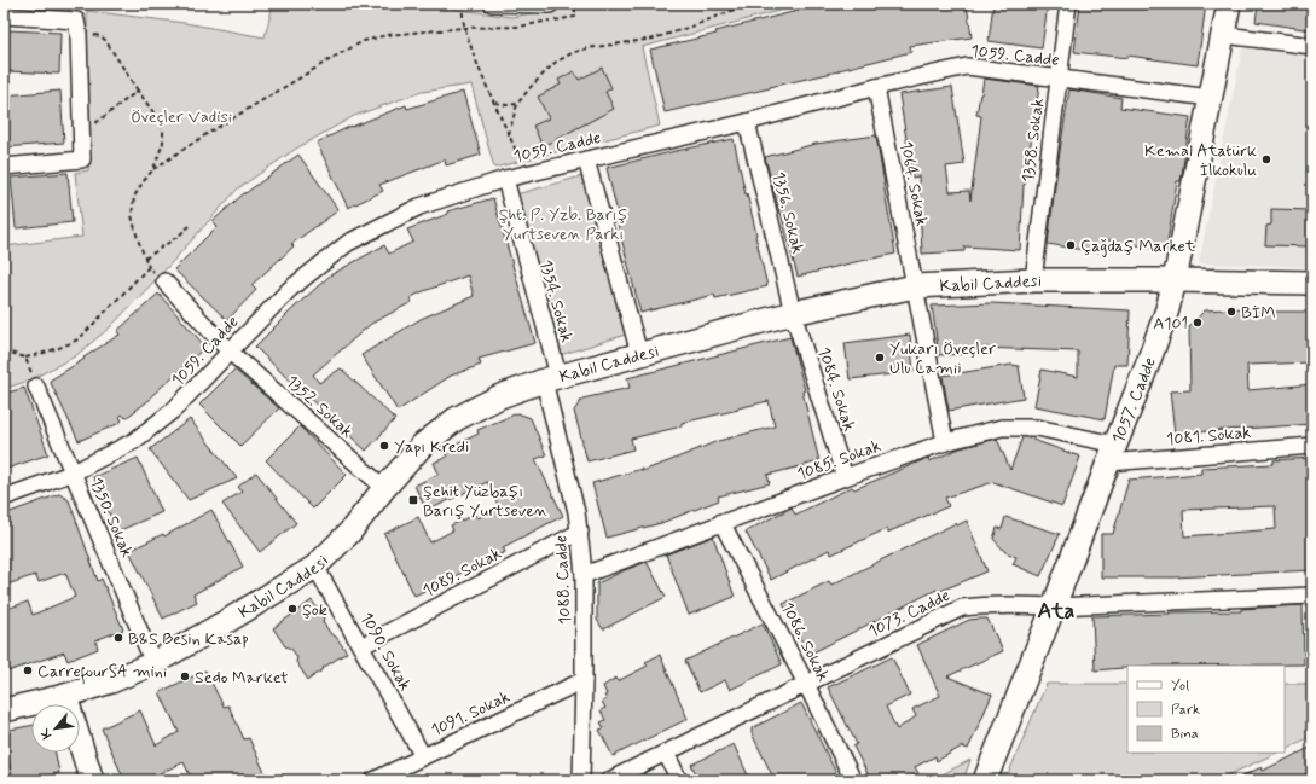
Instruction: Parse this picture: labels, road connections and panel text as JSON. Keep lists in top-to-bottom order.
{
  "streets": {
    "main road": ["Kabil Caddesi", "1057. Cadde"],
    "street": [
      "1059. Cadde",
      "1358. Sokak",
      "1064. Sokak",
      "1356. Sokak",
      "1354. Sokak",
      "1084. Sokak",
      "1352. Sokak",
      "1081. Sokak",
      "1085. Sokak",
      "1350. Sokak",
      "1089. Sokak",
      "1088. Cadde",
      "1073. Cadde",
      "1086. Sokak",
      "1090. Sokak",
      "1091. Sokak"
    ]
  },
  "crossings": [
    ["1059. Cadde", "1358. Sokak"],
    ["1059. Cadde", "1064. Sokak"],
    ["1059. Cadde", "1356. Sokak"],
    ["1059. Cadde", "1354. Sokak"],
    ["1059. Cadde", "1057. Cadde"],
    ["1059. Cadde", "1352. Sokak"],
    ["1059. Cadde", "1350. Sokak"],
    ["1358. Sokak", "Kabil Caddesi"],
    ["1064. Sokak", "Kabil Caddesi"],
    ["1064. Sokak", "1085. Sokak"],
    ["1356. Sokak", "Kabil Caddesi"],
    ["1356. Sokak", "1084. Sokak"],
    ["Kabil Caddesi", "1354. Sokak"],
    ["Kabil Caddesi", "1084. Sokak"],
    ["Kabil Caddesi", "1057. Cadde"],
    ["Kabil Caddesi", "1352. Sokak"],
    ["Kabil Caddesi", "1350. Sokak"],
    ["Kabil Caddesi", "1088. Cadde"],
    ["Kabil Caddesi", "1090. Sokak"],
    ["1354. Sokak", "1088. Cadde"],
    ["1084. Sokak", "1085. Sokak"],
    ["1057. Cadde", "1081. Sokak"],
    ["1057. Cadde", "1085. Sokak"],
    ["1057. Cadde", "1073. Cadde"],
    ["1081. Sokak", "1085. Sokak"],
    ["1085. Sokak", "1088. Cadde"],
    ["1085. Sokak", "1086. Sokak"],
    ["1089. Sokak", "1088. Cadde"],
    ["1089. Sokak", "1090. Sokak"],
    ["1088. Cadde", "1091. Sokak"],
    ["1073. Cadde", "1086. Sokak"],
    ["1090. Sokak", "1091. Sokak"]
  ],
  "districts": ["Ata"],
  "parks": ["Öveçler Vadisi", "Şht. P. Yzb. Barış Yurtseven Parkı"],
  "places": {
    "other": [
      "Kemal Atatürk İlkokulu",
      "Çağdaş Market",
      "BİM",
      "A101",
      "Yukarı Öveçler Ulu Camii",
      "Yapı Kredi",
      "Şok",
      "B&S Besin Kasap",
      "CarrefourSA mini",
      "Sedo Market"
    ],
    "transit": ["Şehit Yüzbaşı Barış Yurtseven"]
  },
  "legend": ["Yol", "Park", "Bina"],
  "north": "bottom left"
}
